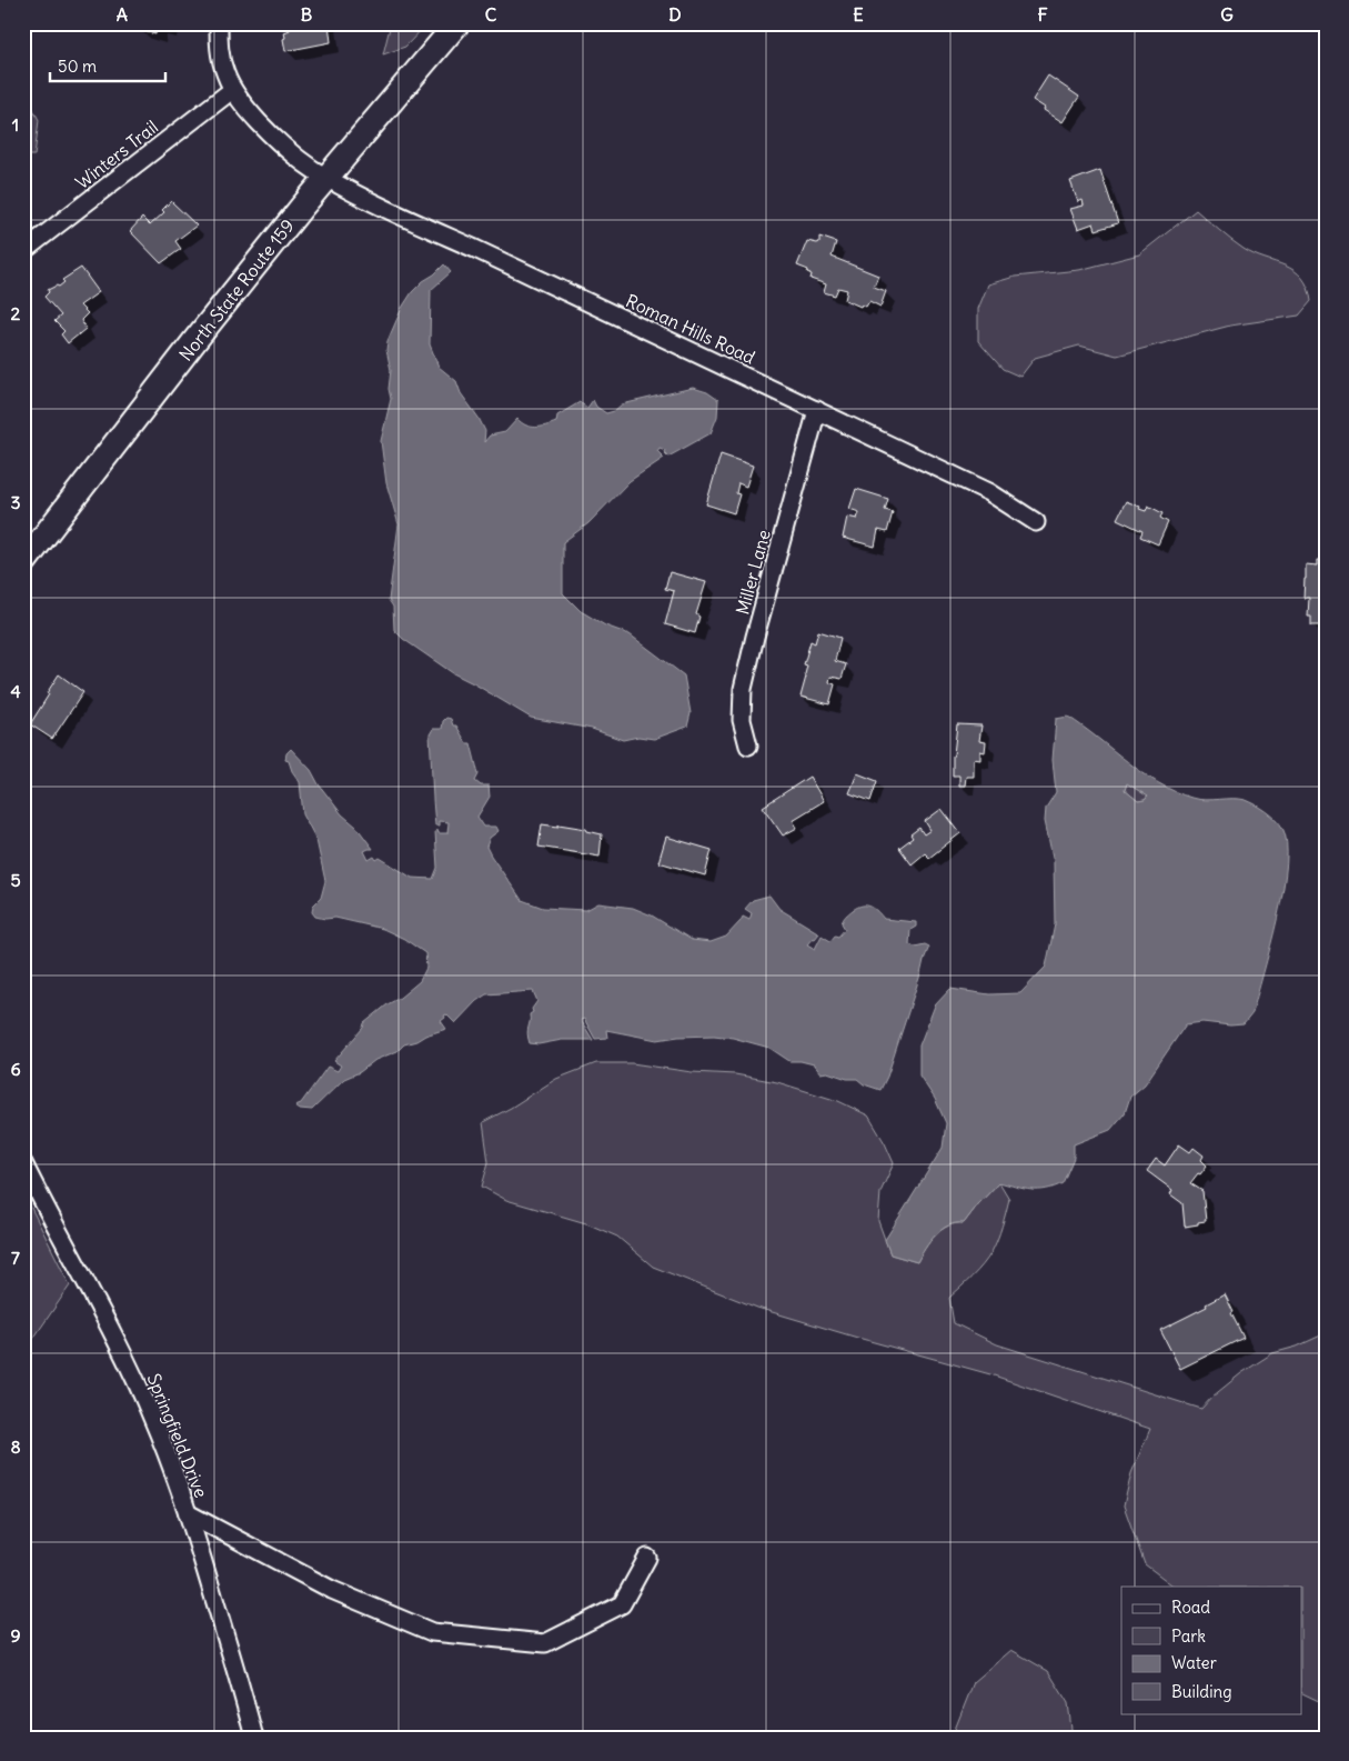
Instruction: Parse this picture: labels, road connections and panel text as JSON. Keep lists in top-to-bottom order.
{
  "streets": {
    "main road": ["North State Route 159"],
    "street": [
      "Winters Trail",
      "Roman Hills Road",
      "Miller Lane",
      "Springfield Drive"
    ]
  },
  "crossings": [
    ["Winters Trail", "Roman Hills Road"],
    ["North State Route 159", "Roman Hills Road"],
    ["Roman Hills Road", "Miller Lane"]
  ],
  "legend": [
    "Road",
    "Park",
    "Water",
    "Building"
  ],
  "scale_bar": "50 m",
  "grid": {
    "columns": [
      "A",
      "B",
      "C",
      "D",
      "E",
      "F",
      "G"
    ],
    "rows": [
      "1",
      "2",
      "3",
      "4",
      "5",
      "6",
      "7",
      "8",
      "9"
    ]
  }
}
